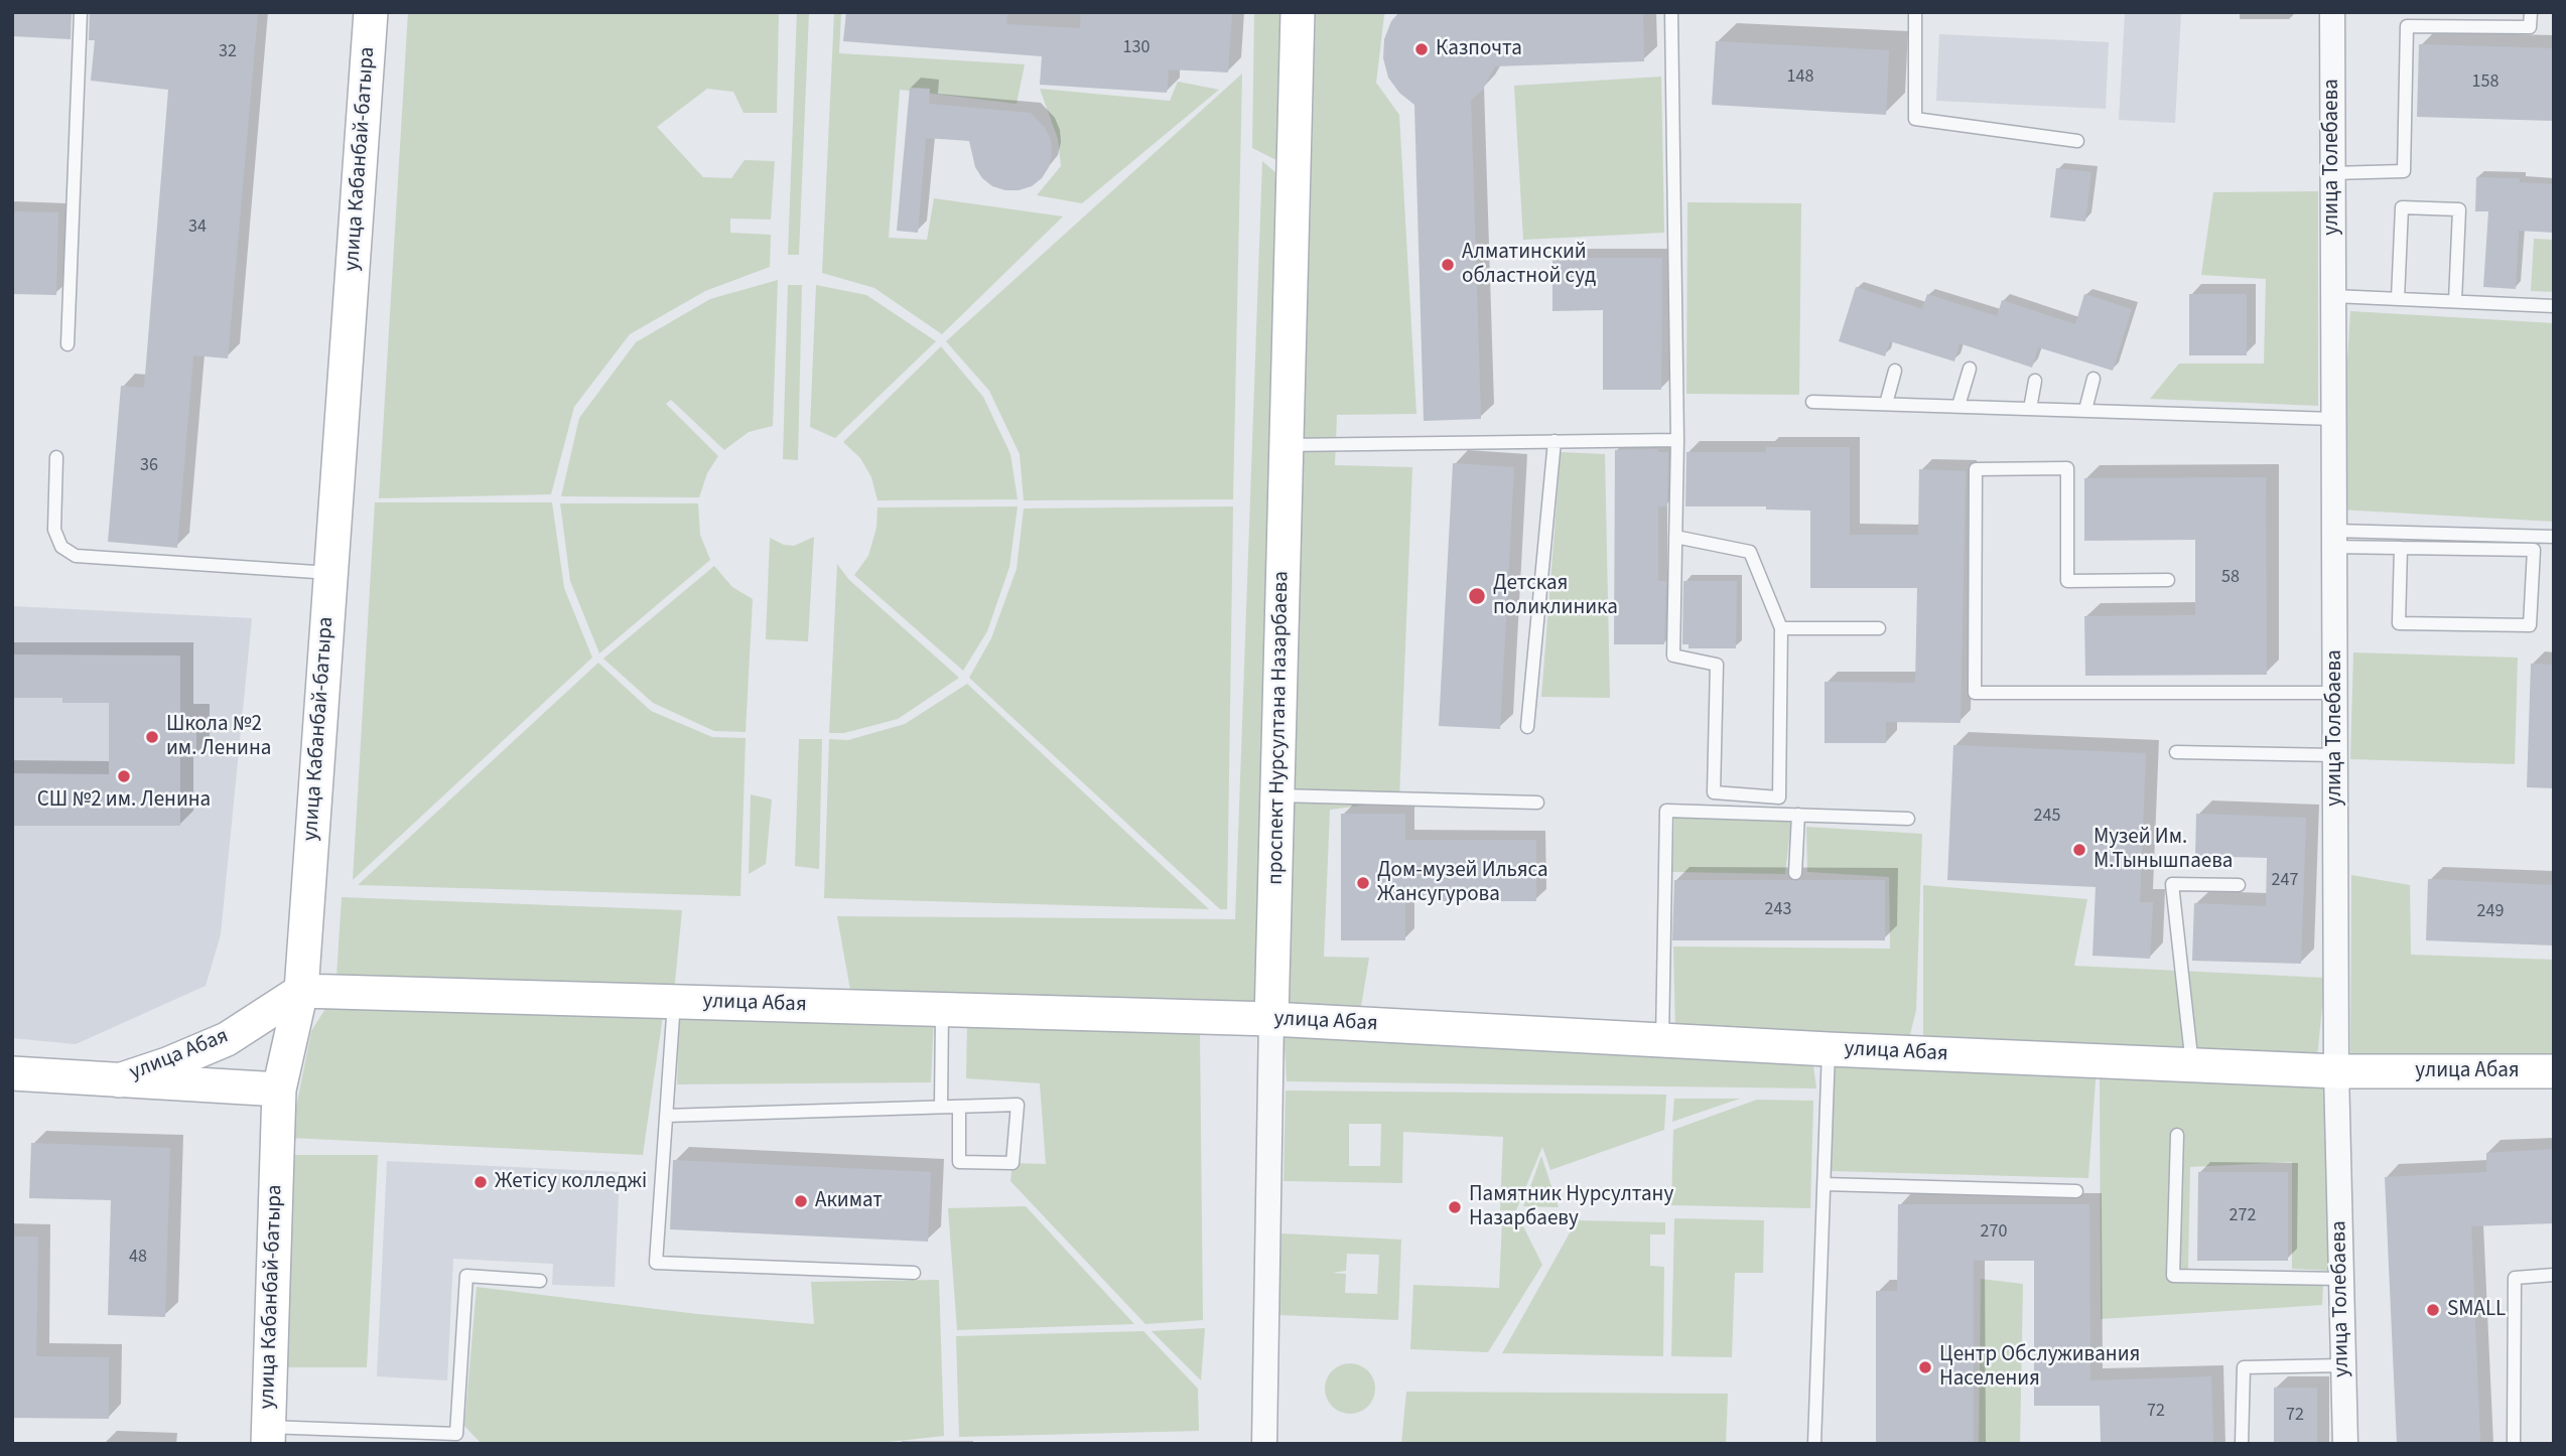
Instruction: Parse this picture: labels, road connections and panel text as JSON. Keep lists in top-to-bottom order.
{
  "streets": {
    "main road": ["улица Кабанбай-батыра", "проспект Нурсултана Назарбаева", "улица Абая"],
    "street": ["улица Толебаева"]
  },
  "crossings": [
    ["улица Толебаева", "улица Абая"],
    ["улица Кабанбай-батыра", "улица Абая"],
    ["проспект Нурсултана Назарбаева", "улица Абая"]
  ],
  "places": [
    "Казпочта",
    "Алматинский областной суд",
    "Детская поликлиника",
    "Школа №2 им. Ленина",
    "СШ №2 им. Ленина",
    "Музей Им. М.Тынышпаева",
    "Дом-музей Ильяса Жансугурова",
    "Жетісу колледжі",
    "Акимат",
    "Памятник Нурсултану Назарбаеву",
    "SMALL",
    "Центр Обслуживания Населения"
  ],
  "house_numbers": [
    "130",
    "32",
    "148",
    "158",
    "34",
    "36",
    "58",
    "245",
    "247",
    "243",
    "249",
    "272",
    "270",
    "48",
    "72",
    "72"
  ]
}
